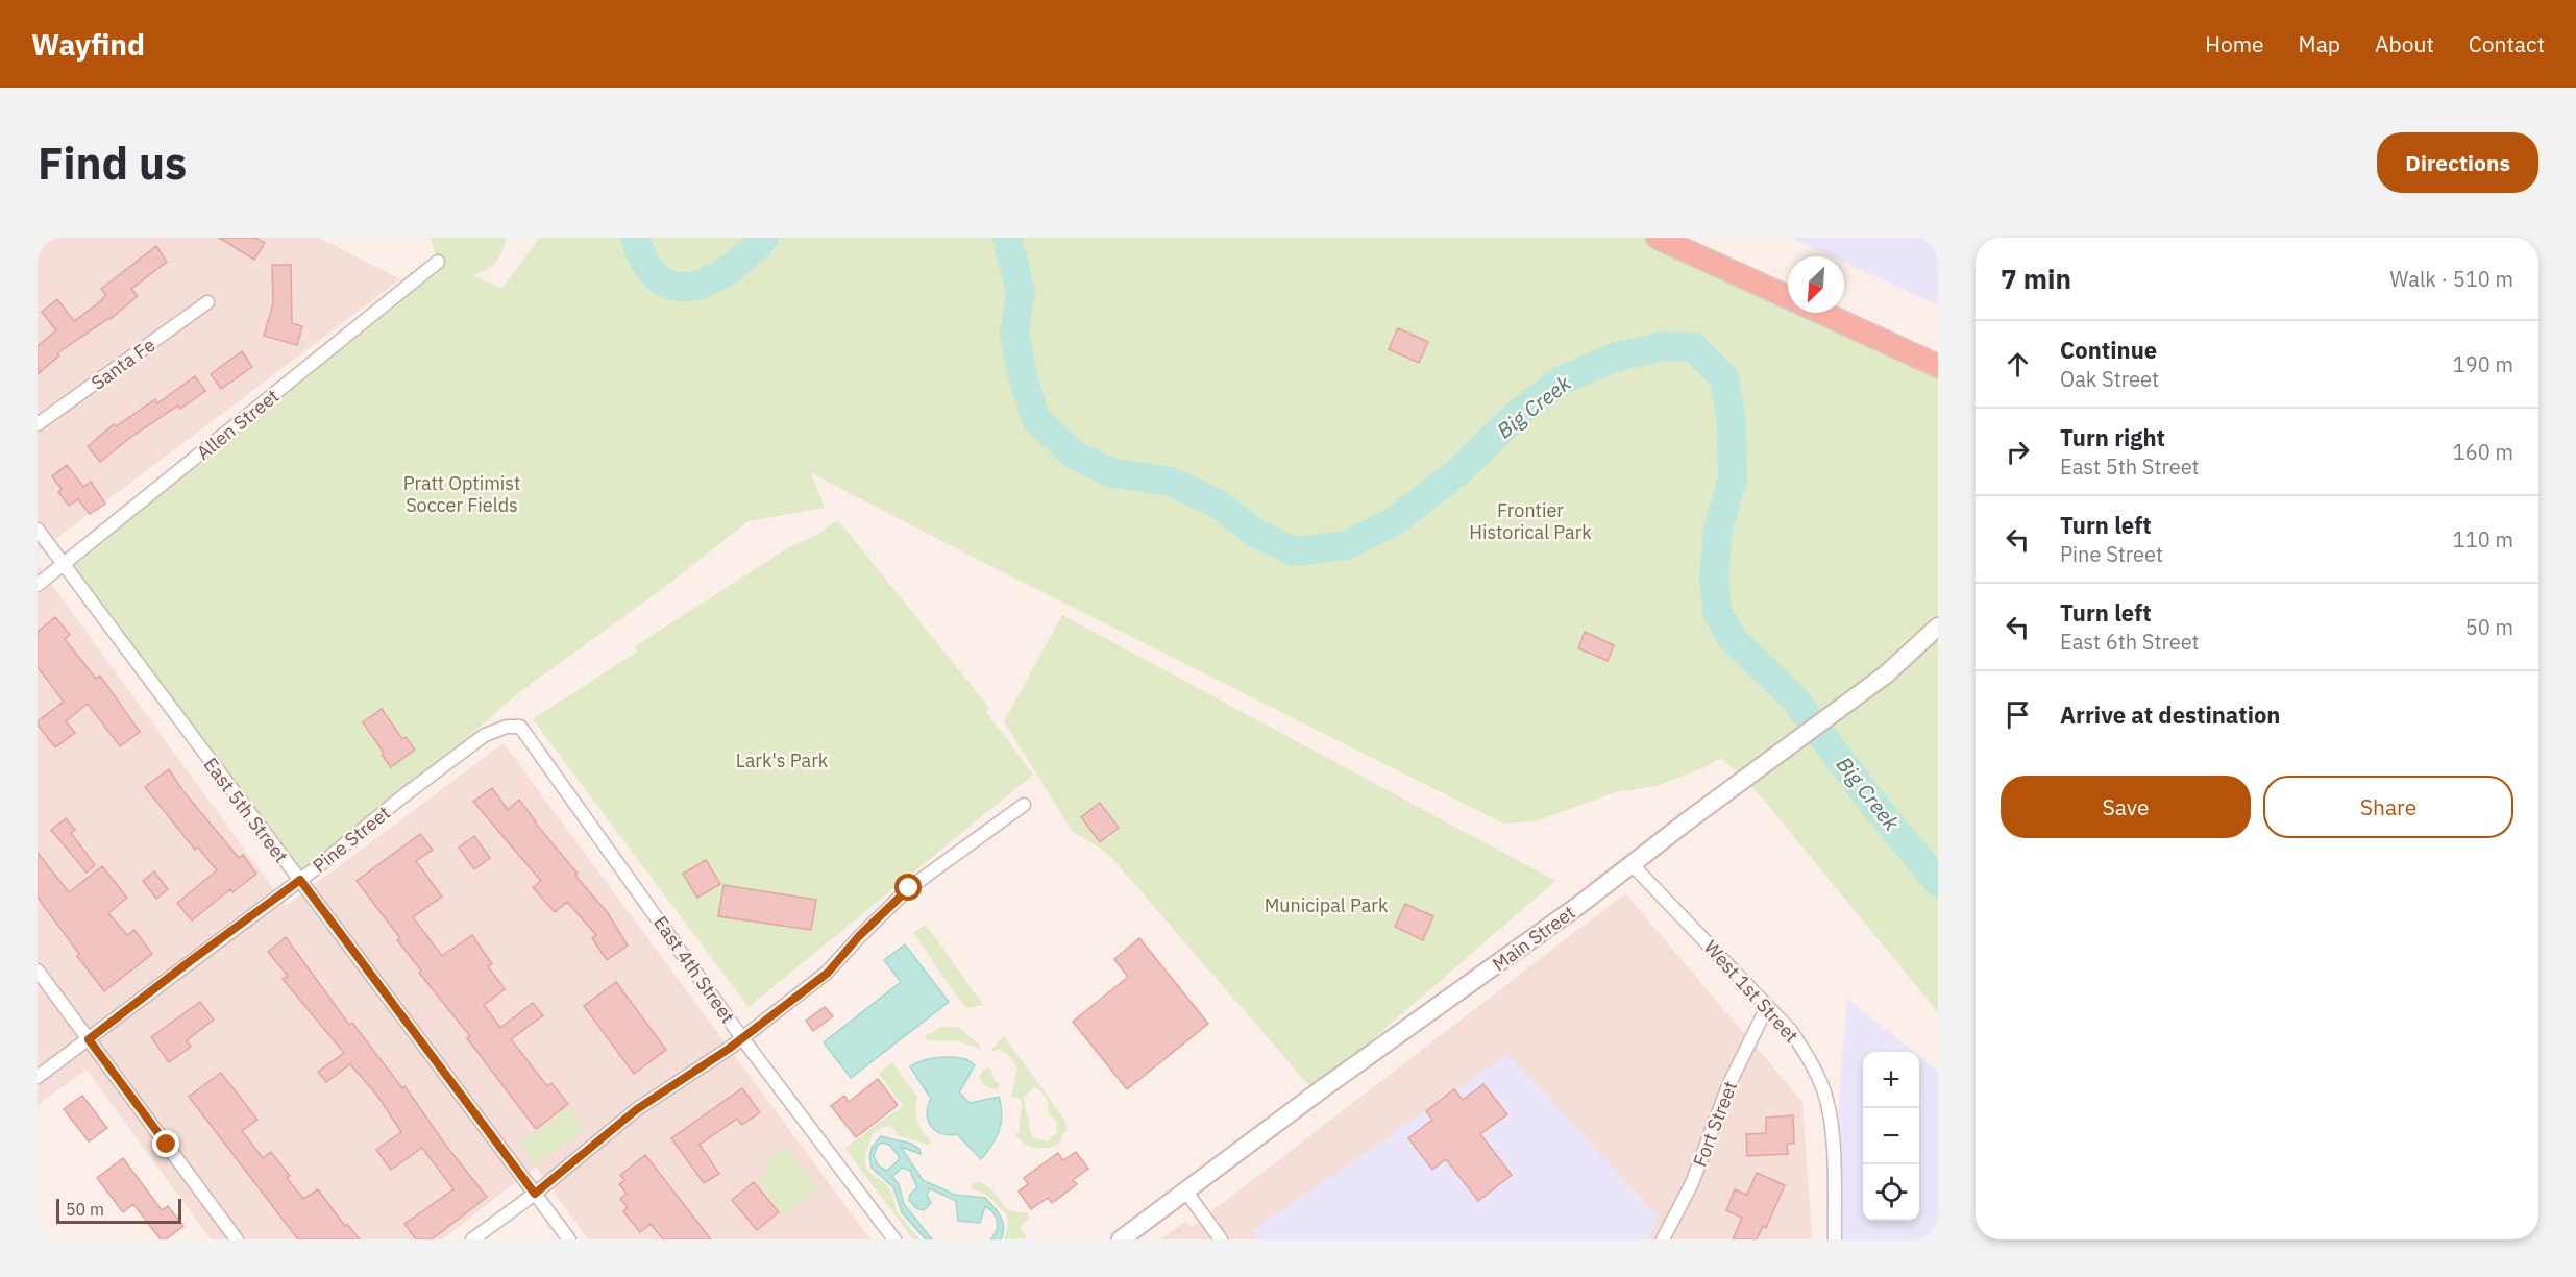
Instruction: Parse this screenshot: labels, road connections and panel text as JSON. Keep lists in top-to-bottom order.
{
  "streets": {
    "street": [
      "Santa Fe",
      "Allen Street",
      "East 5th Street",
      "Pine Street",
      "Main Street",
      "East 4th Street",
      "West 1st Street",
      "Fort Street"
    ]
  },
  "crossings": [
    ["Allen Street", "East 5th Street"],
    ["East 5th Street", "Pine Street"],
    ["Pine Street", "East 4th Street"],
    ["Main Street", "West 1st Street"],
    ["West 1st Street", "Fort Street"]
  ],
  "water": ["Big Creek"],
  "parks": [
    "Pratt Optimist Soccer Fields",
    "Frontier Historical Park",
    "Lark's Park",
    "Municipal Park"
  ],
  "scale_bar": "50 m",
  "north": "bottom left",
  "page": {
    "header": "Wayfind",
    "nav": [
      "Home",
      "Map",
      "About",
      "Contact"
    ],
    "buttons": [
      "Directions",
      ["Save", "Share"]
    ],
    "title": "Find us",
    "heading": ["7 min", "Walk · 510 m"],
    "list": [
      ["Continue", "Oak Street", "190 m"],
      ["Turn right", "East 5th Street", "160 m"],
      ["Turn left", "Pine Street", "110 m"],
      ["Turn left", "East 6th Street", "50 m"],
      "Arrive at destination"
    ],
    "map_buttons": ["+", "−"],
    "scale": "50 m"
  }
}
